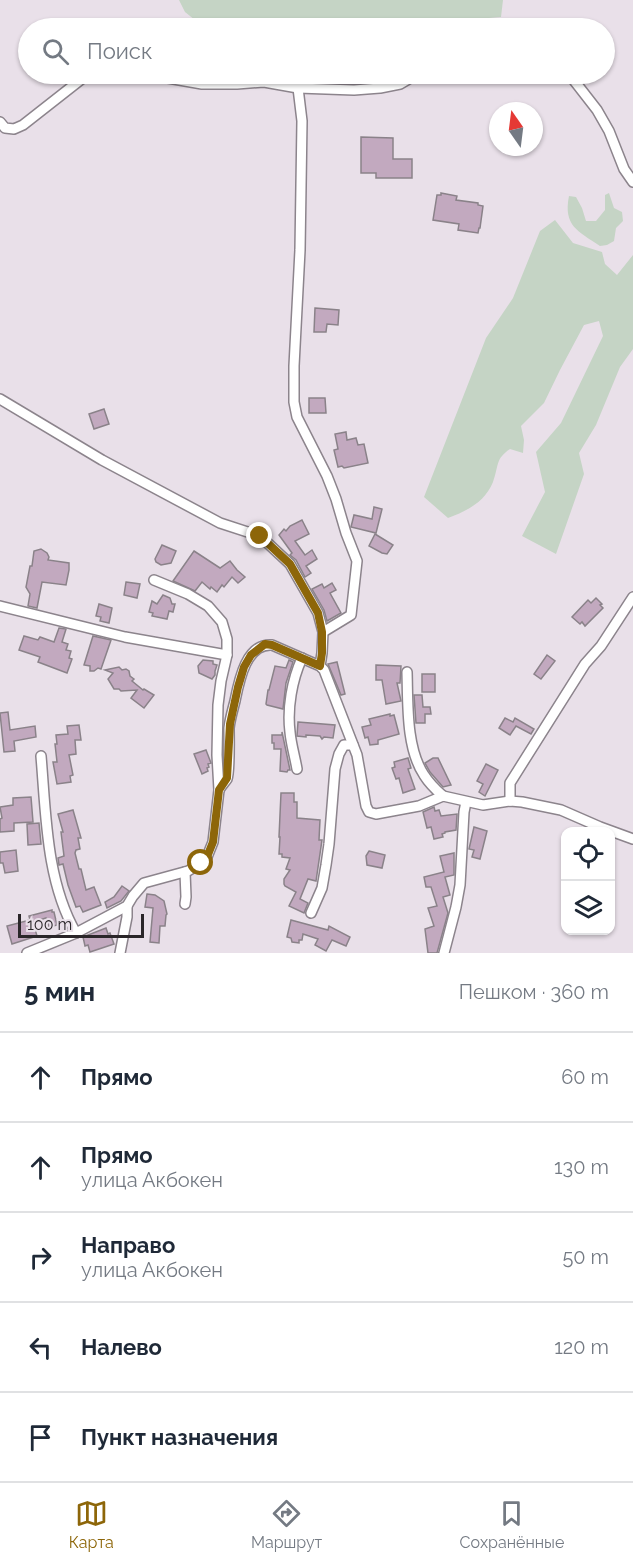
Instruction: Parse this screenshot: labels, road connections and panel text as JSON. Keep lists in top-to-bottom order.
{
  "scale_bar": "100 m",
  "north": "top",
  "page": {
    "search": "Поиск",
    "scale": "100 m",
    "heading": ["5 мин", "Пешком · 360 m"],
    "list": [
      ["Прямо", "60 m"],
      ["Прямо", "улица Акбокен", "130 m"],
      ["Направо", "улица Акбокен", "50 m"],
      ["Налево", "120 m"],
      "Пункт назначения"
    ],
    "nav": ["Карта", "Маршрут", "Сохранённые"]
  }
}
